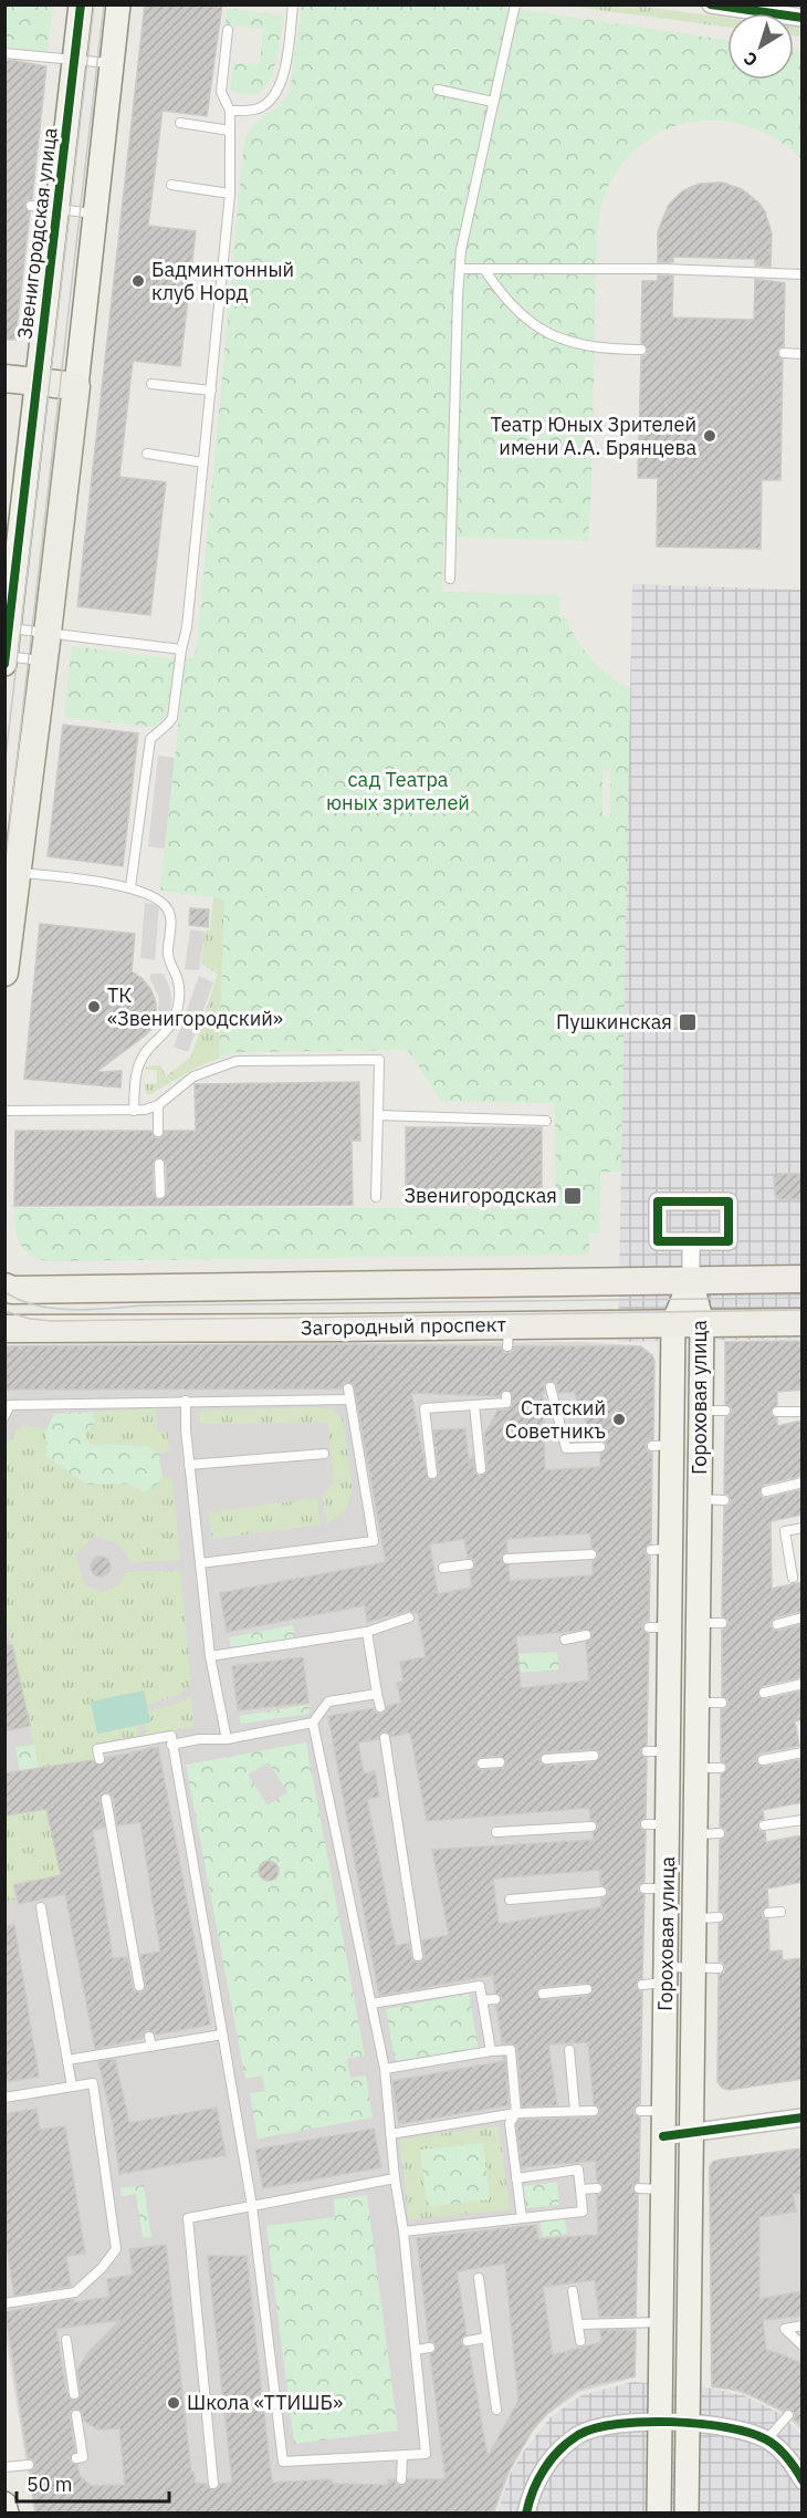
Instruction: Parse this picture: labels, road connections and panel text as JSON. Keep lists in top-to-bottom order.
{
  "streets": {
    "main road": ["Звенигородская улица", "Загородный проспект", "Гороховая улица"]
  },
  "crossings": [
    ["Загородный проспект", "Гороховая улица"]
  ],
  "parks": ["сад Театра юных зрителей"],
  "places": {
    "other": [
      "Бадминтонный клуб Норд",
      "Театр Юных Зрителей имени А.А. Брянцева",
      "ТК «Звенигородский»",
      "Статский Советникъ",
      "Школа «ТТИШБ»"
    ],
    "transit": ["Пушкинская", "Звенигородская"]
  },
  "scale_bar": "50 m",
  "north": "bottom left"
}
